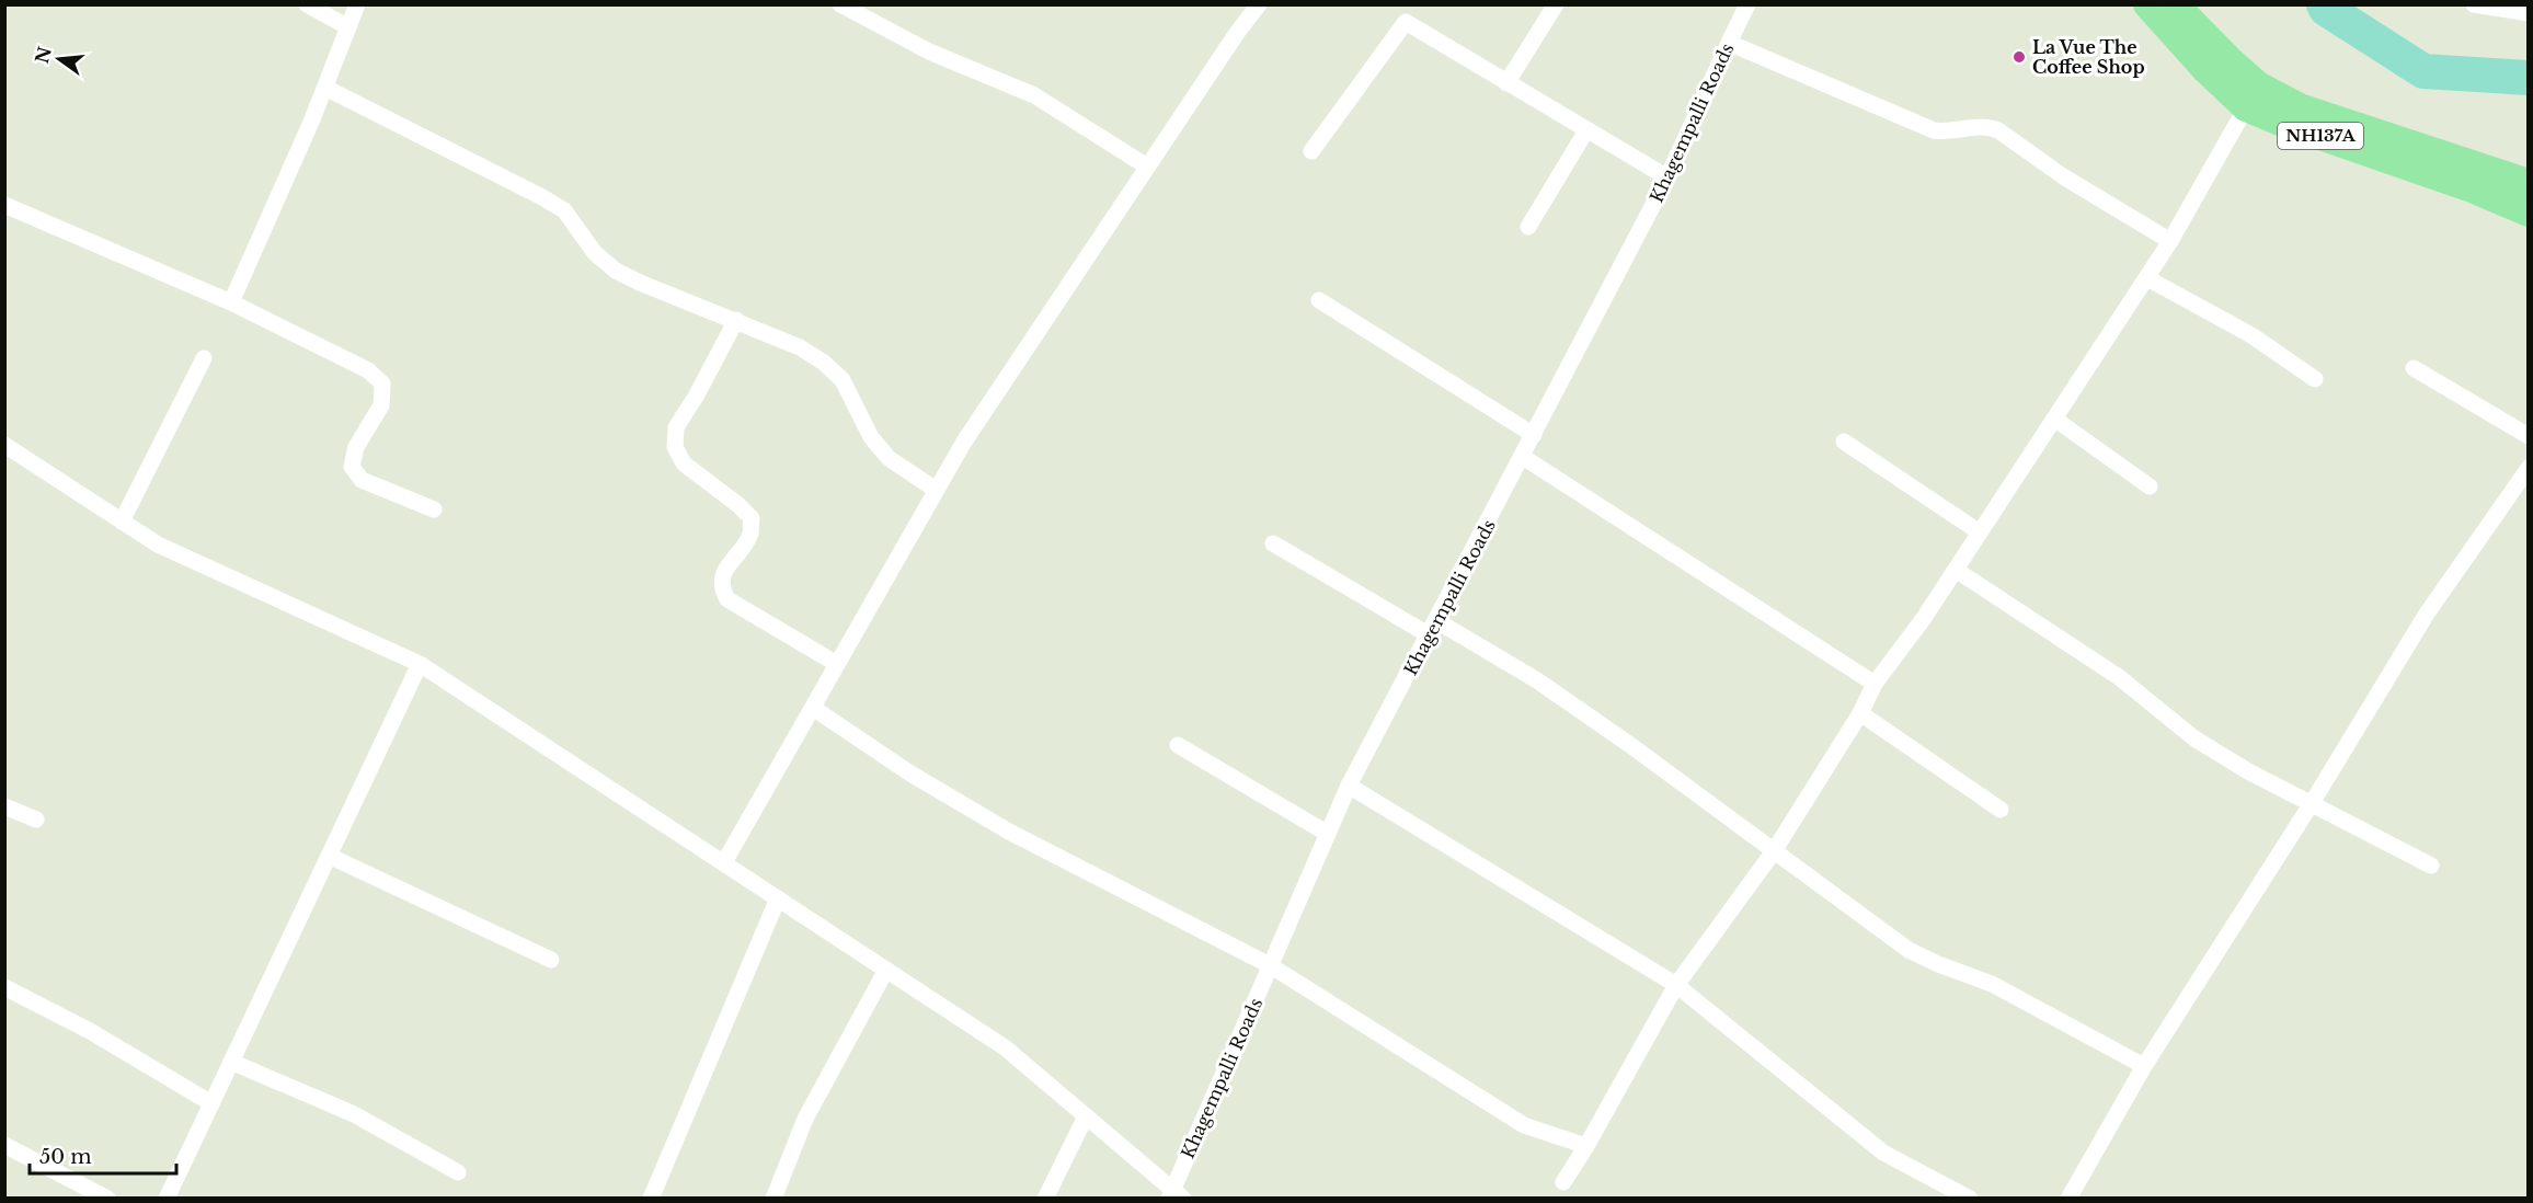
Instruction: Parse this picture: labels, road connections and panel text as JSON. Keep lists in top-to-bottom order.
{
  "streets": {
    "highway": ["NH137A"],
    "street": ["Khagempalli Roads"]
  },
  "places": ["La Vue The Coffee Shop"],
  "scale_bar": "50 m",
  "north": "left"
}
